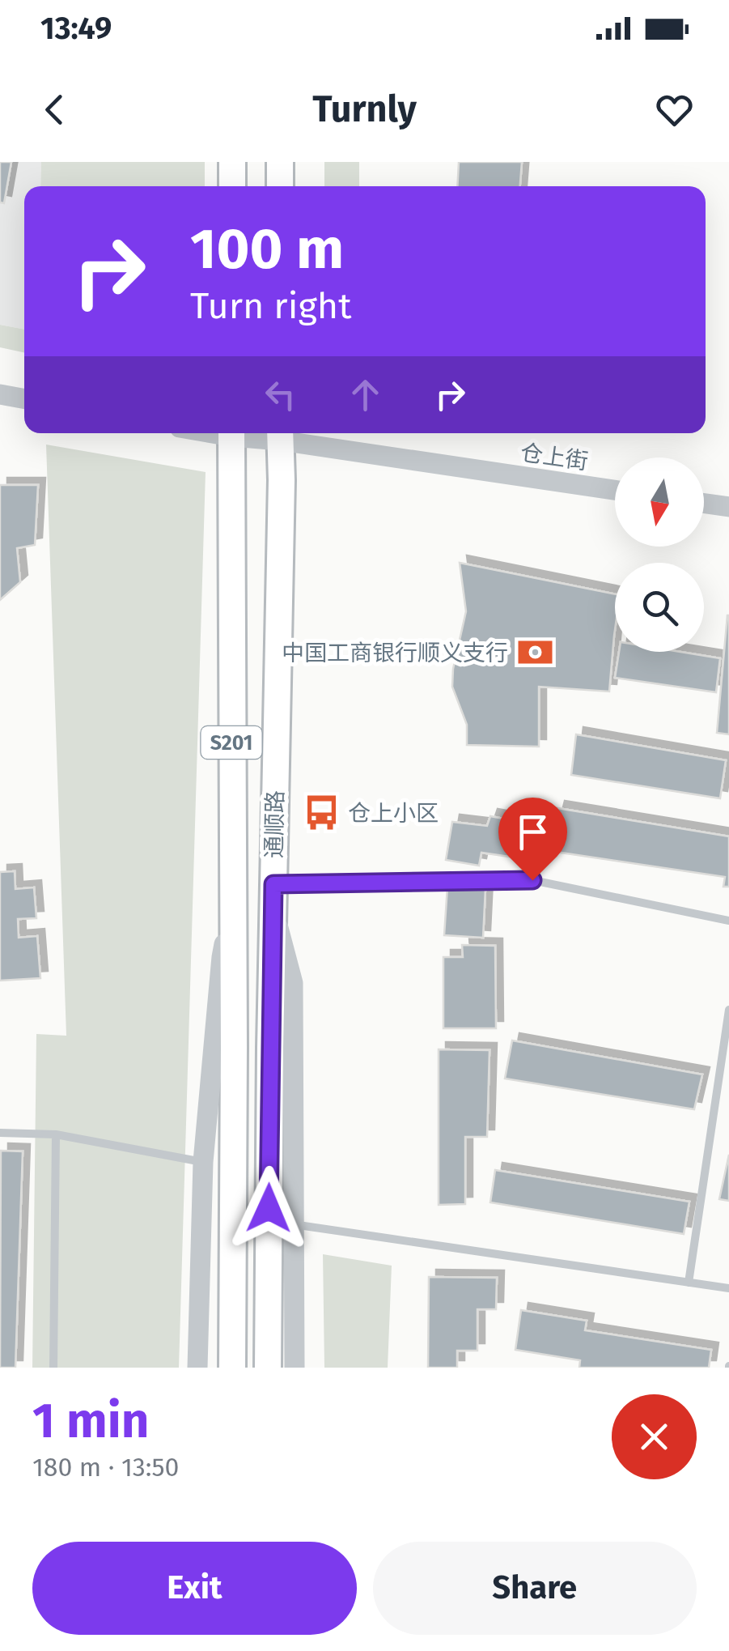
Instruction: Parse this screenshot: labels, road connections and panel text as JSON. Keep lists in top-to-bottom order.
{
  "streets": {
    "main road": ["S201", "通顺路"],
    "street": ["仓上街"]
  },
  "crossings": [
    ["仓上街", "通顺路"]
  ],
  "places": {
    "bank": ["中国工商银行顺义支行"],
    "bus stop": ["仓上小区"]
  },
  "north": "bottom",
  "page": {
    "status": "13:49",
    "header": "Turnly",
    "turn": ["100 m", "Turn right"],
    "heading": ["1 min", "180 m · 13:50"],
    "buttons": ["Exit", "Share"]
  }
}
